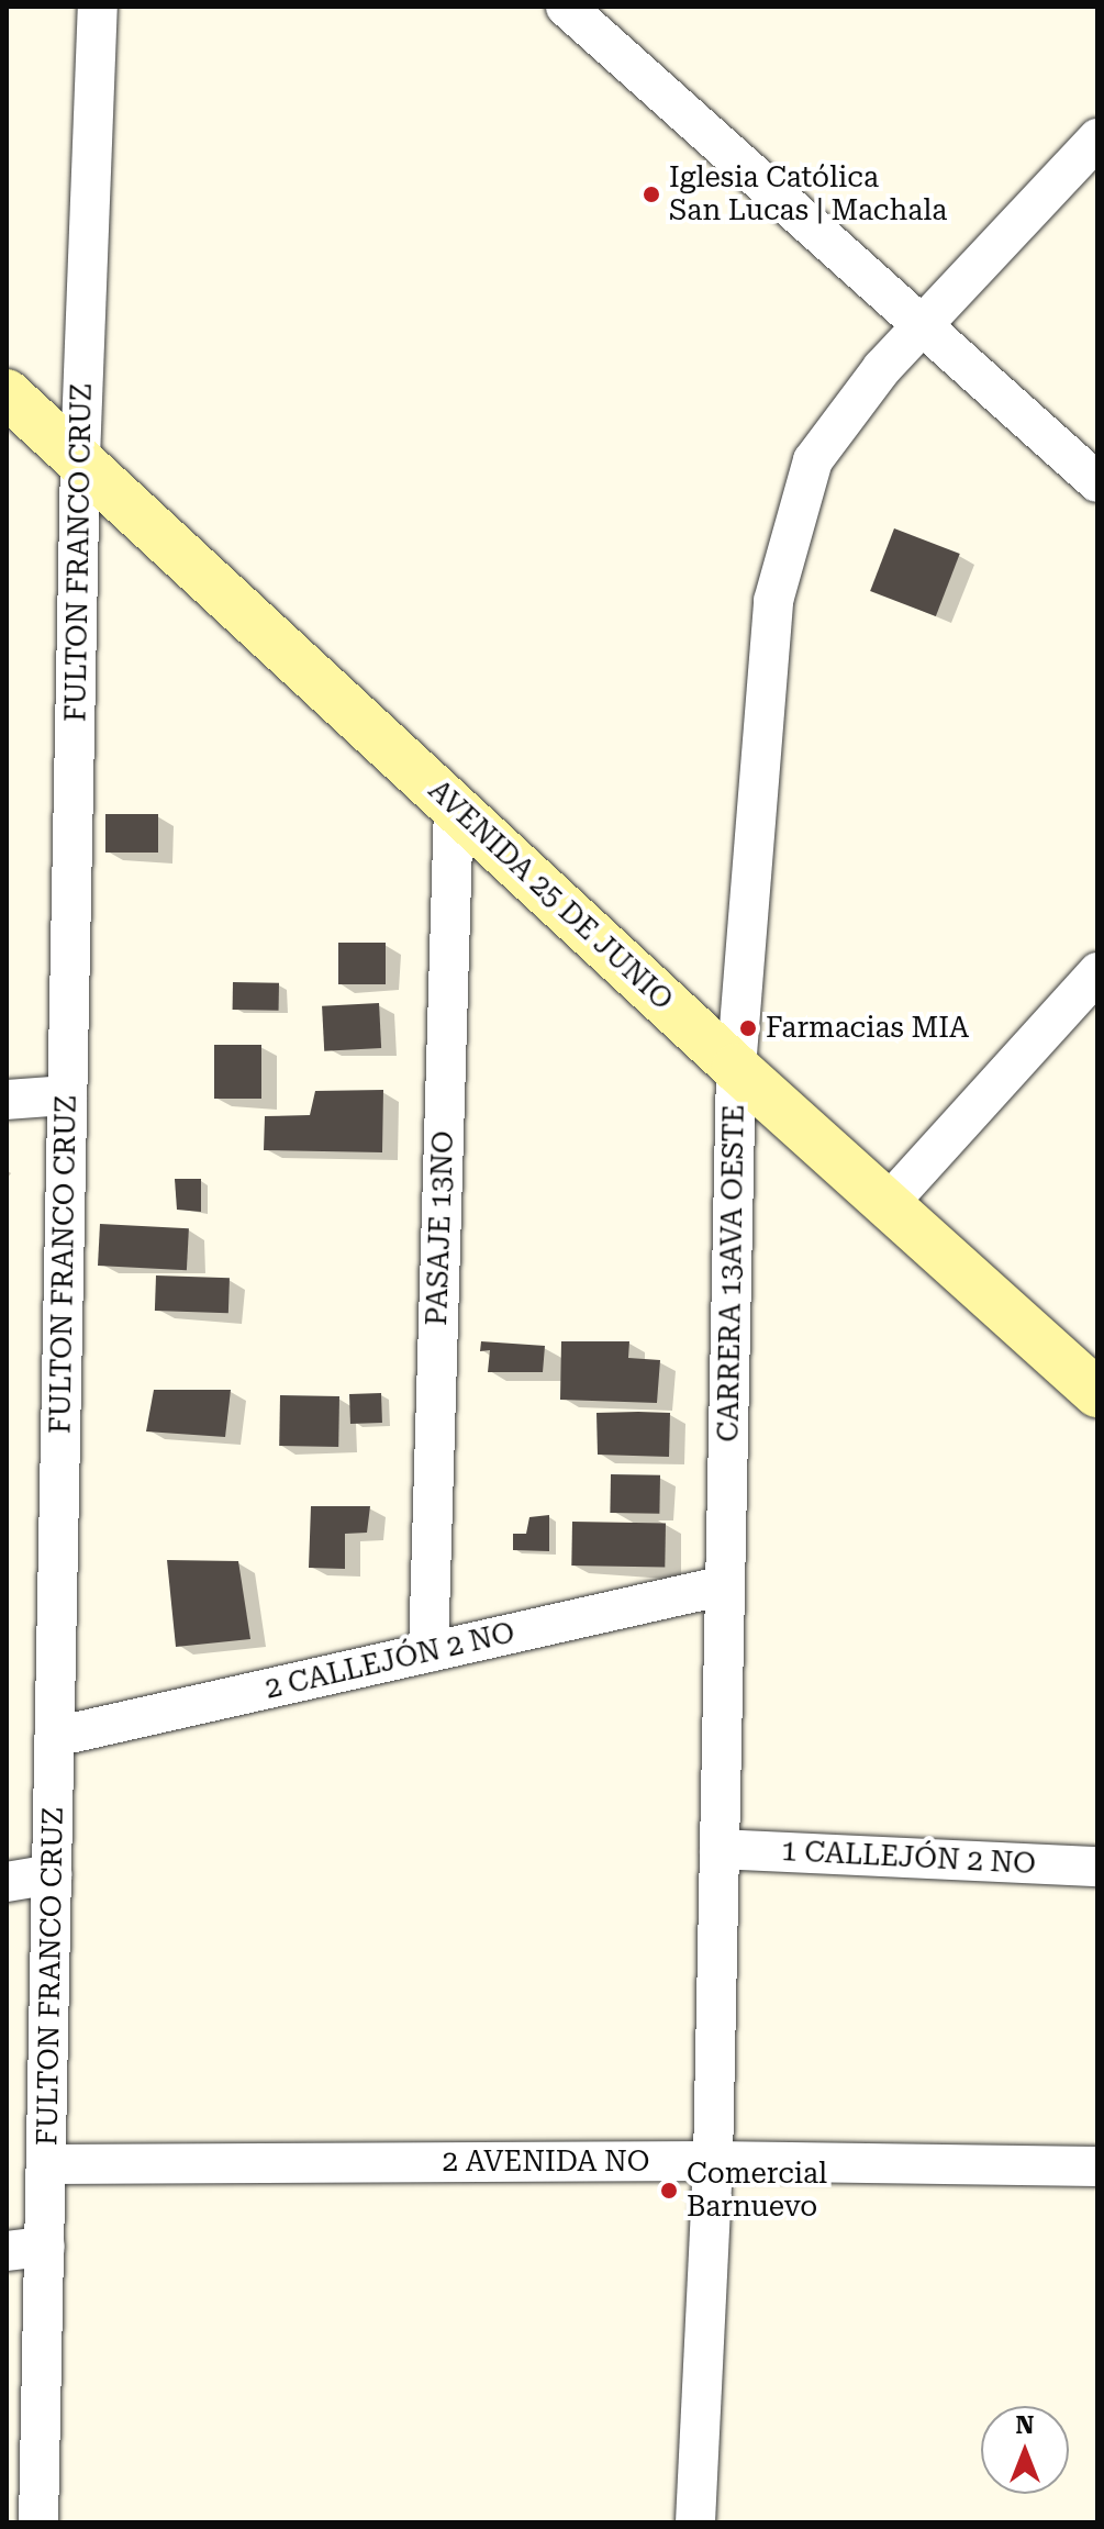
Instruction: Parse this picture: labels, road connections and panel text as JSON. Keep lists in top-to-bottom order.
{
  "streets": {
    "street": [
      "FULTON FRANCO CRUZ",
      "AVENIDA 25 DE JUNIO",
      "PASAJE 13NO",
      "CARRERA 13AVA OESTE",
      "2 CALLEJÓN 2 NO",
      "1 CALLEJÓN 2 NO",
      "2 AVENIDA NO"
    ]
  },
  "crossings": [
    ["FULTON FRANCO CRUZ", "AVENIDA 25 DE JUNIO"],
    ["FULTON FRANCO CRUZ", "2 CALLEJÓN 2 NO"],
    ["FULTON FRANCO CRUZ", "2 AVENIDA NO"],
    ["AVENIDA 25 DE JUNIO", "PASAJE 13NO"],
    ["AVENIDA 25 DE JUNIO", "CARRERA 13AVA OESTE"],
    ["PASAJE 13NO", "2 CALLEJÓN 2 NO"],
    ["CARRERA 13AVA OESTE", "2 CALLEJÓN 2 NO"],
    ["CARRERA 13AVA OESTE", "1 CALLEJÓN 2 NO"],
    ["CARRERA 13AVA OESTE", "2 AVENIDA NO"]
  ],
  "places": ["Iglesia Católica San Lucas | Machala", "Farmacias MIA", "Comercial Barnuevo"],
  "north": "top"
}
